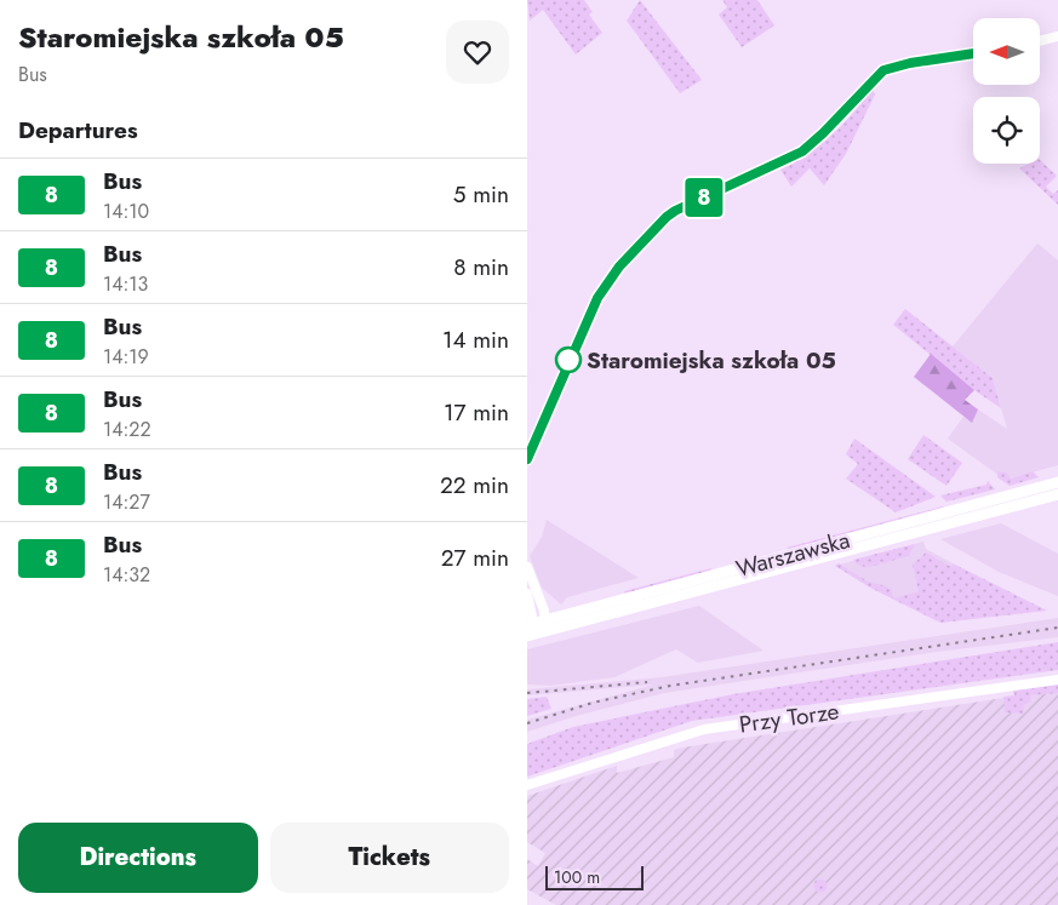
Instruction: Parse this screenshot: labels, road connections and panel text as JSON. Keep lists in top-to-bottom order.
{
  "streets": {
    "main road": ["Warszawska"],
    "street": ["Przy Torze"]
  },
  "places": ["Staromiejska szkoła 05"],
  "lines": ["bus line 8"],
  "scale_bar": "100 m",
  "north": "left",
  "page": {
    "heading": [
      ["Staromiejska szkoła 05", "Bus"],
      "Departures"
    ],
    "on_map": "8",
    "list": [
      {
        "mark": "8",
        "name": "Bus",
        "note": "14:10",
        "value": "5 min"
      },
      {
        "mark": "8",
        "name": "Bus",
        "note": "14:13",
        "value": "8 min"
      },
      {
        "mark": "8",
        "name": "Bus",
        "note": "14:19",
        "value": "14 min"
      },
      {
        "mark": "8",
        "name": "Bus",
        "note": "14:22",
        "value": "17 min"
      },
      {
        "mark": "8",
        "name": "Bus",
        "note": "14:27",
        "value": "22 min"
      },
      {
        "mark": "8",
        "name": "Bus",
        "note": "14:32",
        "value": "27 min"
      }
    ],
    "buttons": ["Directions", "Tickets"],
    "scale": "100 m"
  }
}
